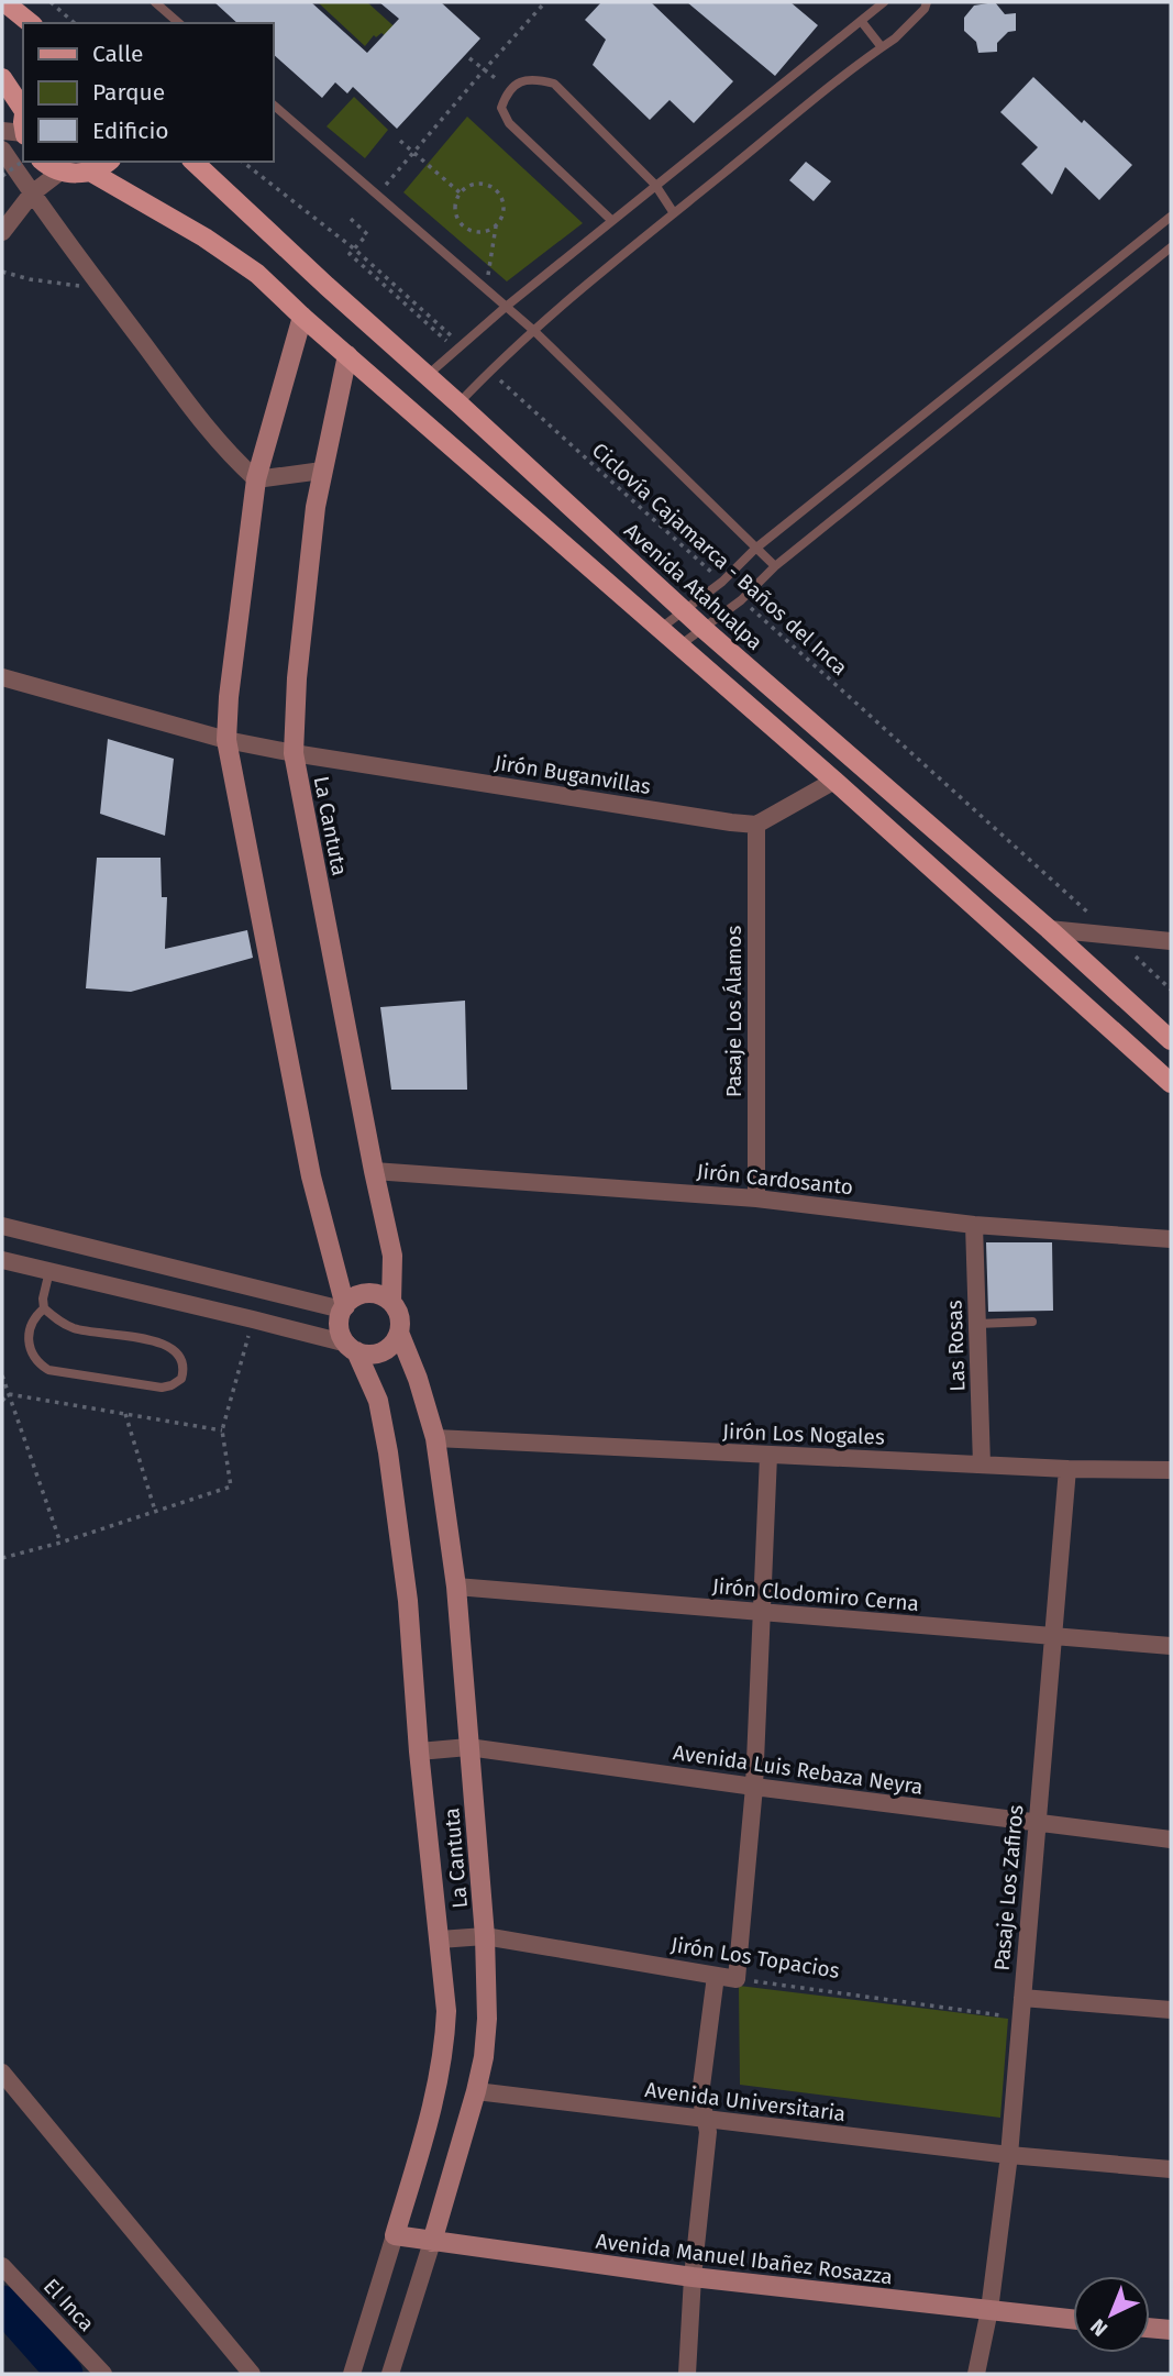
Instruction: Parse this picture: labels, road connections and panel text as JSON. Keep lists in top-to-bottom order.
{
  "streets": {
    "main road": ["Avenida Atahualpa"],
    "street": [
      "Jirón Buganvillas",
      "La Cantuta",
      "Pasaje Los Álamos",
      "Jirón Cardosanto",
      "Las Rosas",
      "Jirón Los Nogales",
      "Jirón Clodomiro Cerna",
      "Avenida Luis Rebaza Neyra",
      "Pasaje Los Zafiros",
      "Jirón Los Topacios",
      "Avenida Universitaria",
      "Avenida Manuel Ibañez Rosazza",
      "El Inca"
    ],
    "path": ["Ciclovía Cajamarca - Baños del Inca"]
  },
  "crossings": [
    ["Jirón Buganvillas", "La Cantuta"],
    ["Jirón Buganvillas", "Pasaje Los Álamos"],
    ["La Cantuta", "Jirón Cardosanto"],
    ["La Cantuta", "Jirón Los Nogales"],
    ["La Cantuta", "Jirón Clodomiro Cerna"],
    ["La Cantuta", "Avenida Luis Rebaza Neyra"],
    ["La Cantuta", "Jirón Los Topacios"],
    ["La Cantuta", "Avenida Universitaria"],
    ["La Cantuta", "Avenida Manuel Ibañez Rosazza"],
    ["Pasaje Los Álamos", "Jirón Cardosanto"],
    ["Jirón Cardosanto", "Las Rosas"],
    ["Las Rosas", "Jirón Los Nogales"],
    ["Jirón Los Nogales", "Pasaje Los Zafiros"],
    ["Jirón Clodomiro Cerna", "Pasaje Los Zafiros"],
    ["Avenida Luis Rebaza Neyra", "Pasaje Los Zafiros"],
    ["Pasaje Los Zafiros", "Jirón Los Topacios"],
    ["Pasaje Los Zafiros", "Avenida Universitaria"],
    ["Pasaje Los Zafiros", "Avenida Manuel Ibañez Rosazza"]
  ],
  "legend": ["Calle", "Parque", "Edificio"],
  "north": "bottom left"
}
